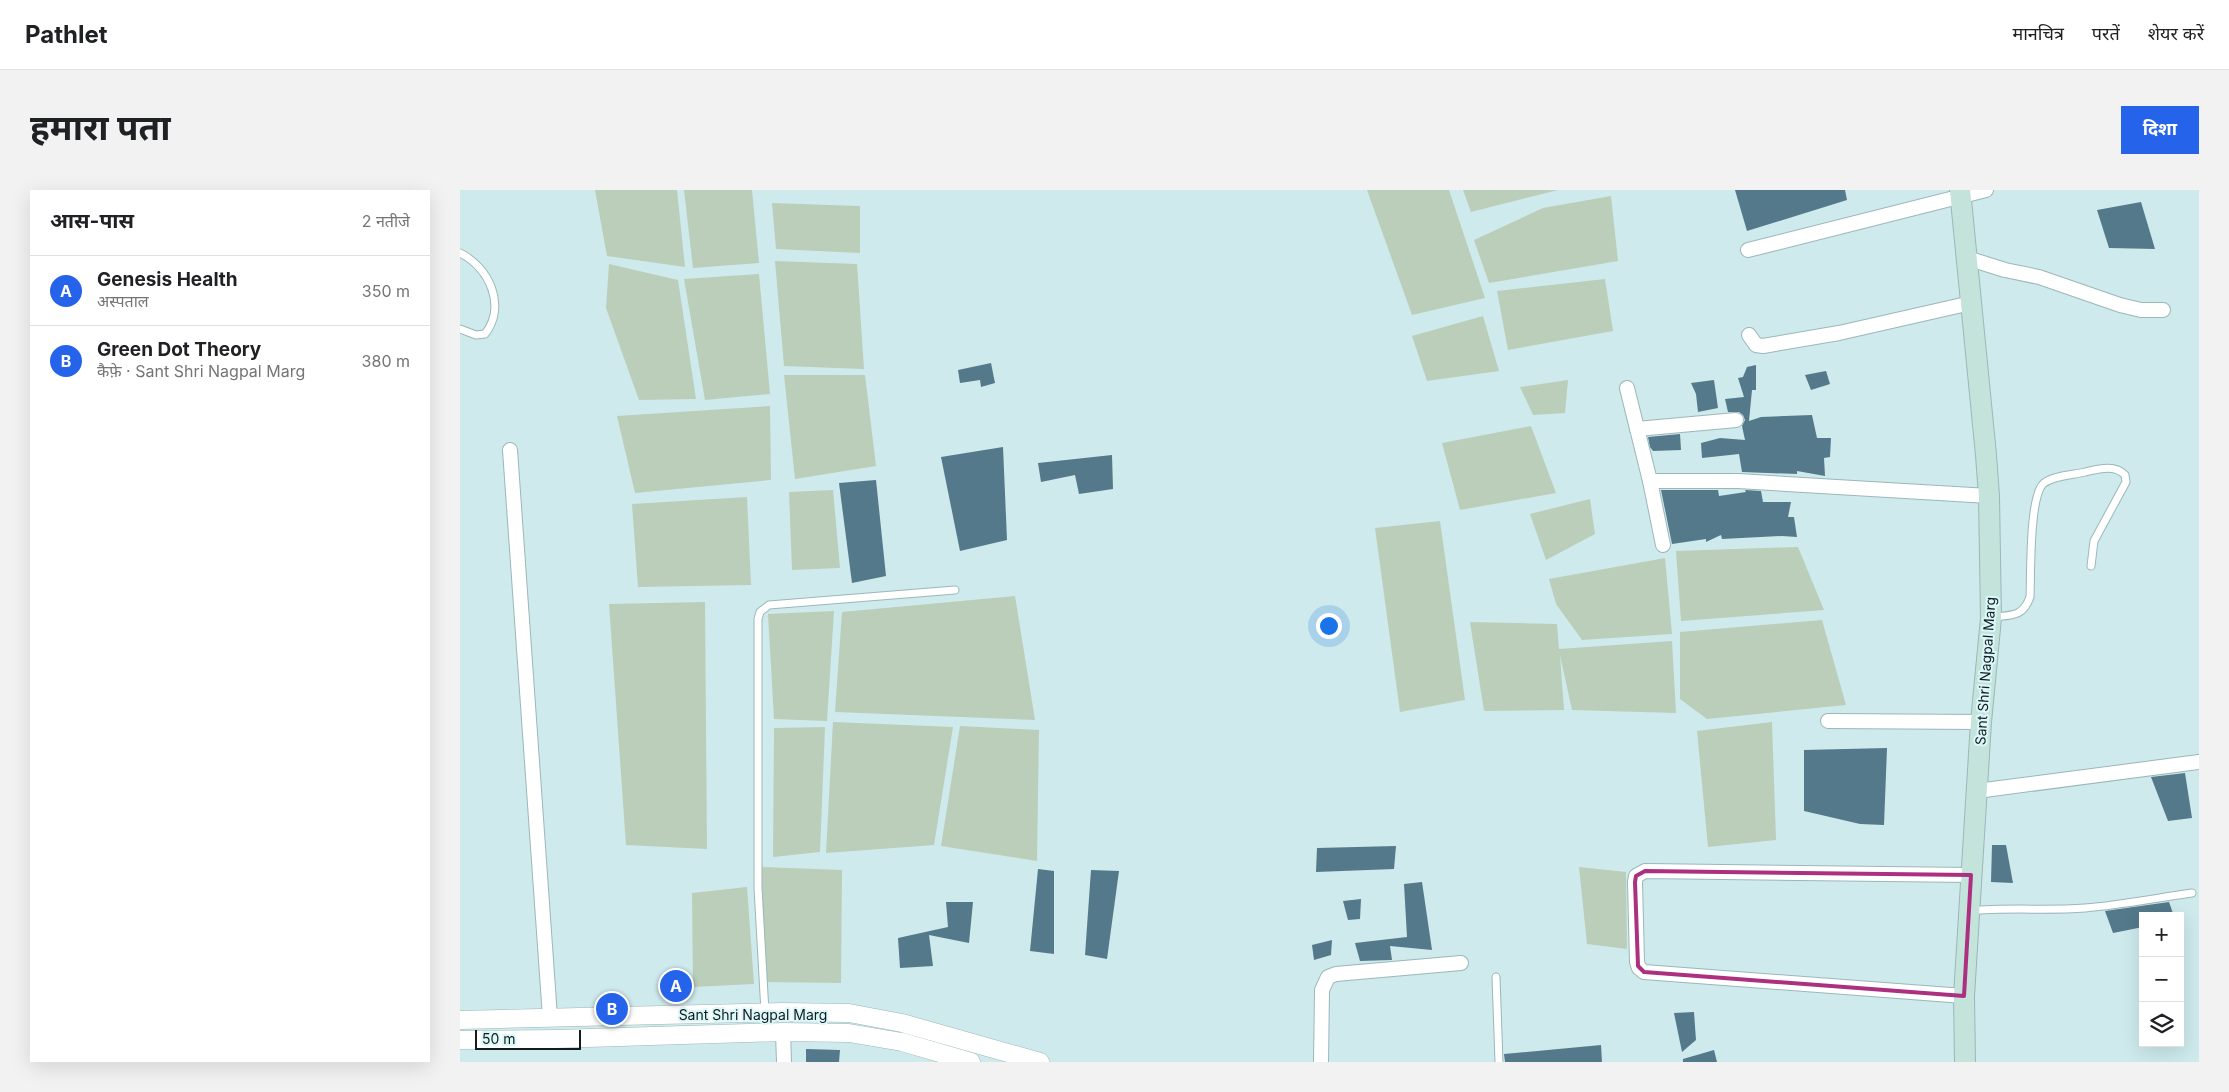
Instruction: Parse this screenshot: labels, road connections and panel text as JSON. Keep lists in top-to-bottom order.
{
  "streets": {
    "main road": ["Sant Shri Nagpal Marg"]
  },
  "scale_bar": "50 m",
  "page": {
    "header": "Pathlet",
    "nav": ["मानचित्र", "परतें", "शेयर करें"],
    "title": "हमारा पता",
    "buttons": "दिशा",
    "heading": ["आस-पास", "2 नतीजे"],
    "list": [
      {
        "mark": "A",
        "name": "Genesis Health",
        "note": "अस्पताल",
        "value": "350 m"
      },
      {
        "mark": "B",
        "name": "Green Dot Theory",
        "note": "कैफ़े · Sant Shri Nagpal Marg",
        "value": "380 m"
      }
    ],
    "map_buttons": ["+", "−"],
    "pins": ["A", "B"],
    "scale": "50 m"
  }
}
